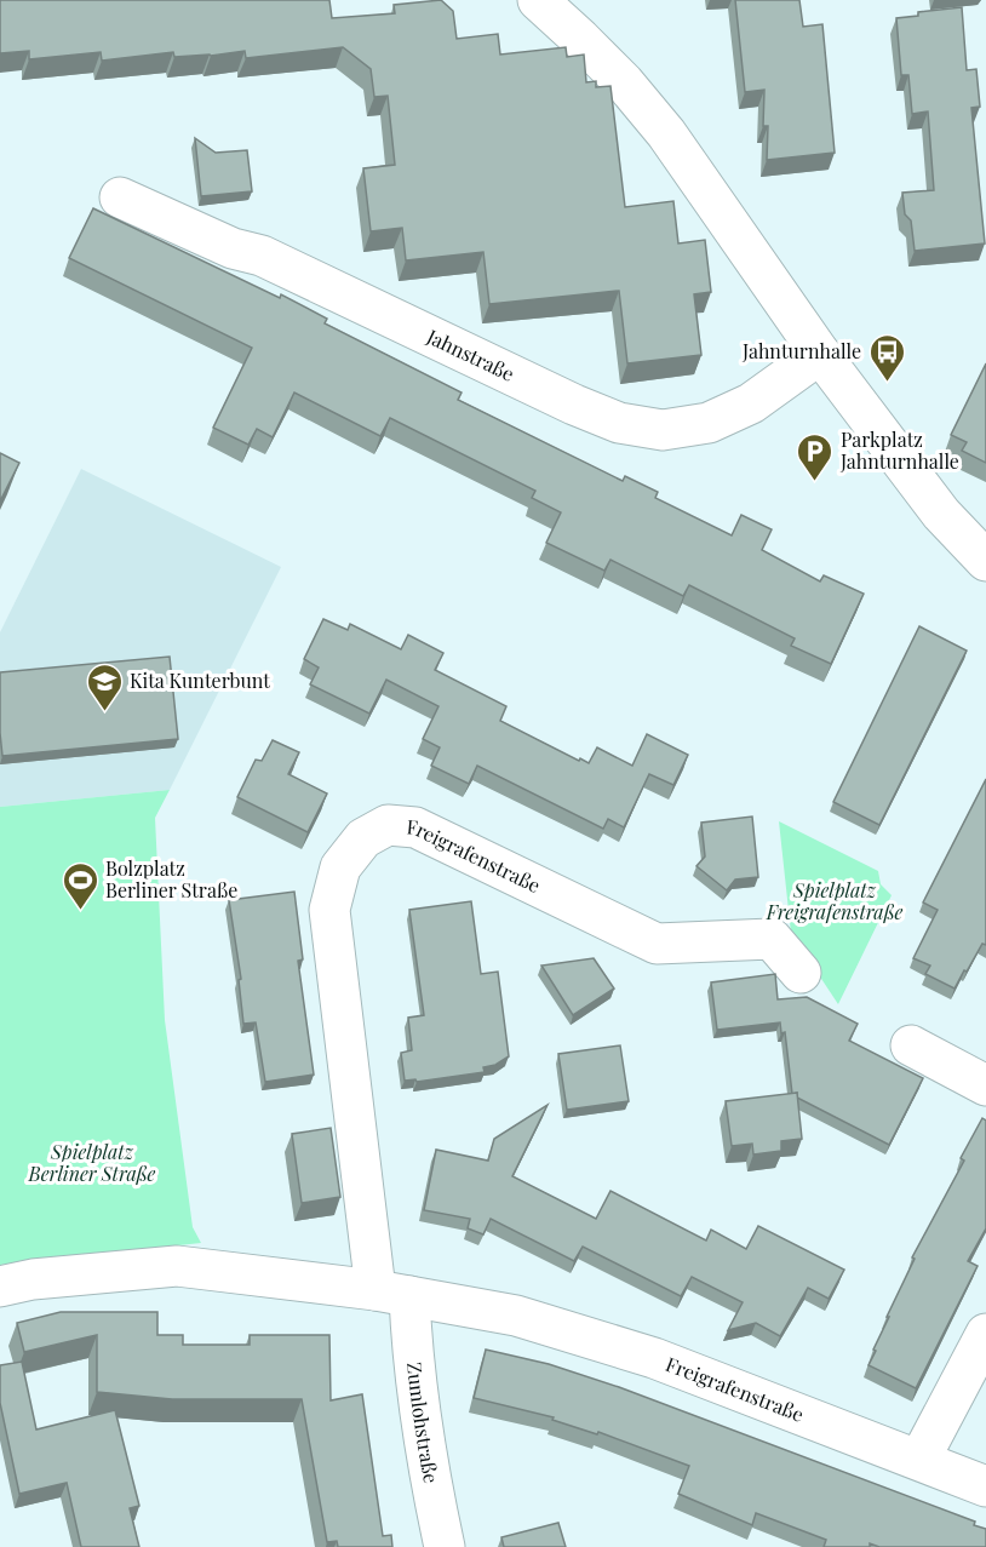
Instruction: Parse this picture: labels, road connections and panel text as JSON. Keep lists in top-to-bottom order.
{
  "streets": {
    "street": ["Jahnstraße", "Freigrafenstraße", "Zumlohstraße"]
  },
  "crossings": [
    ["Freigrafenstraße", "Zumlohstraße"]
  ],
  "parks": ["Spielplatz Freigrafenstraße", "Spielplatz Berliner Straße"],
  "places": {
    "bus stop": ["Jahnturnhalle"],
    "parking": ["Parkplatz Jahnturnhalle"],
    "school or university": ["Kita Kunterbunt"],
    "sports": ["Bolzplatz Berliner Straße"]
  }
}
